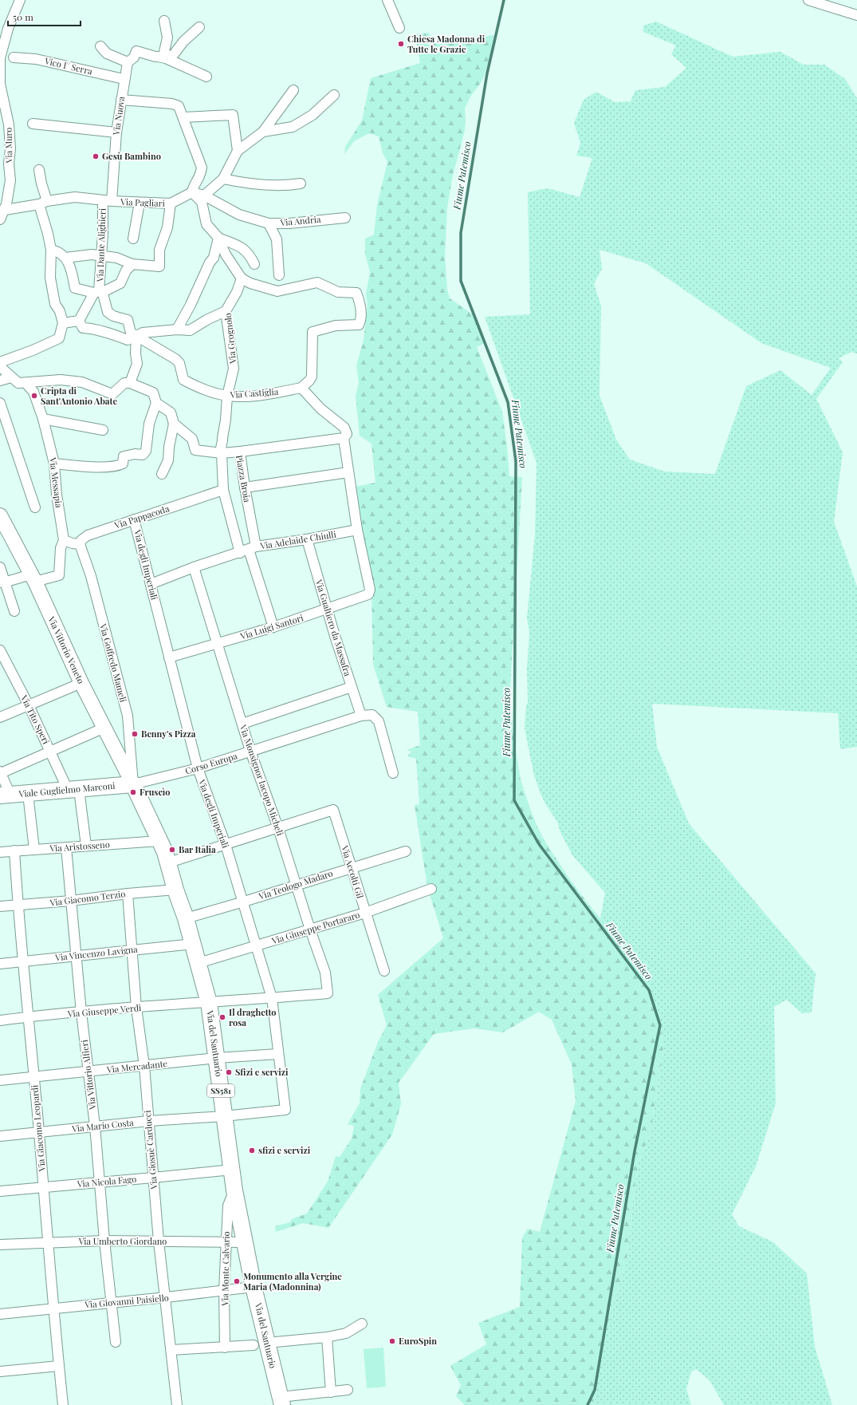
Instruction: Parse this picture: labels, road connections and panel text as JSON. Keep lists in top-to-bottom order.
{
  "streets": {
    "main road": ["Viale Guglielmo Marconi", "Via del Santuario", "SS581"],
    "street": [
      "Vico I° Serra",
      "Via Nuova",
      "Via Muro",
      "Via Pagliari",
      "Via Andria",
      "Via Dante Alighieri",
      "Via Grognolo",
      "Via Castiglia",
      "Piazza Broia",
      "Via Messapia",
      "Via Pappacoda",
      "Via Adelaide Chiulli",
      "Via degli Imperiali",
      "Via Luigi Santori",
      "Via Gualtiero da Massafra",
      "Via Vittorio Veneto",
      "Via Goffredo Mameli",
      "Via Tito Speri",
      "Corso Europa",
      "Via Monsignor Iacopo Micheli",
      "Via Aristosseno",
      "Via Accolti Gil",
      "Via Teologo Madaro",
      "Via Giacomo Terzio",
      "Via Giuseppe Portararo",
      "Via Vincenzo Lavigna",
      "Via Giuseppe Verdi",
      "Via Mercadante",
      "Via Vittorio Alfieri",
      "Via Mario Costa",
      "Via Giacomo Leopardi",
      "Via Giosuè Carducci",
      "Via Nicola Fago",
      "Via Umberto Giordano",
      "Via Monte Calvario",
      "Via Giovanni Paisiello"
    ]
  },
  "crossings": [
    ["Vico I° Serra", "Via Nuova"],
    ["Via Nuova", "Via Pagliari"],
    ["Via Nuova", "Via Dante Alighieri"],
    ["Via Muro", "Via Pagliari"],
    ["Via Pagliari", "Via Dante Alighieri"],
    ["Via Grognolo", "Via Castiglia"],
    ["Via Grognolo", "Piazza Broia"],
    ["Piazza Broia", "Via Pappacoda"],
    ["Piazza Broia", "Via Adelaide Chiulli"],
    ["Via Messapia", "Via Vittorio Veneto"],
    ["Via Pappacoda", "Via degli Imperiali"],
    ["Via Pappacoda", "Via Goffredo Mameli"],
    ["Via Adelaide Chiulli", "Via degli Imperiali"],
    ["Via Adelaide Chiulli", "Via Luigi Santori"],
    ["Via Adelaide Chiulli", "Via Gualtiero da Massafra"],
    ["Via Adelaide Chiulli", "Via Monsignor Iacopo Micheli"],
    ["Via degli Imperiali", "Via Luigi Santori"],
    ["Via degli Imperiali", "Corso Europa"],
    ["Via degli Imperiali", "Via Teologo Madaro"],
    ["Via degli Imperiali", "Via Giuseppe Portararo"],
    ["Via degli Imperiali", "Via Giuseppe Verdi"],
    ["Via degli Imperiali", "Via Mercadante"],
    ["Via degli Imperiali", "Via Mario Costa"],
    ["Via Luigi Santori", "Via Gualtiero da Massafra"],
    ["Via Luigi Santori", "Via Monsignor Iacopo Micheli"],
    ["Via Gualtiero da Massafra", "Corso Europa"],
    ["Via Vittorio Veneto", "Via Goffredo Mameli"],
    ["Via Vittorio Veneto", "Corso Europa"],
    ["Via Vittorio Veneto", "Viale Guglielmo Marconi"],
    ["Via Vittorio Veneto", "Via del Santuario"],
    ["Via Goffredo Mameli", "Corso Europa"],
    ["Via Goffredo Mameli", "Viale Guglielmo Marconi"],
    ["Via Goffredo Mameli", "Via del Santuario"],
    ["Via Tito Speri", "Viale Guglielmo Marconi"],
    ["Via Tito Speri", "Via Aristosseno"],
    ["Corso Europa", "Via Monsignor Iacopo Micheli"],
    ["Corso Europa", "Viale Guglielmo Marconi"],
    ["Corso Europa", "Via del Santuario"],
    ["Via Monsignor Iacopo Micheli", "Via Accolti Gil"],
    ["Via Monsignor Iacopo Micheli", "Via Teologo Madaro"],
    ["Via Monsignor Iacopo Micheli", "Via Giuseppe Portararo"],
    ["Via Monsignor Iacopo Micheli", "Via Giuseppe Verdi"],
    ["Viale Guglielmo Marconi", "Via del Santuario"],
    ["Via Aristosseno", "Via del Santuario"],
    ["Via Aristosseno", "Via Vittorio Alfieri"],
    ["Via Aristosseno", "Via Giacomo Leopardi"],
    ["Via Accolti Gil", "Via Teologo Madaro"],
    ["Via Accolti Gil", "Via Giuseppe Portararo"],
    ["Via Teologo Madaro", "Via del Santuario"],
    ["Via Giacomo Terzio", "Via del Santuario"],
    ["Via Giacomo Terzio", "Via Vittorio Alfieri"],
    ["Via Giacomo Terzio", "Via Giacomo Leopardi"],
    ["Via Giacomo Terzio", "Via Giosuè Carducci"],
    ["Via Giuseppe Portararo", "Via del Santuario"],
    ["Via Vincenzo Lavigna", "Via del Santuario"],
    ["Via Vincenzo Lavigna", "Via Vittorio Alfieri"],
    ["Via Vincenzo Lavigna", "Via Giacomo Leopardi"],
    ["Via Vincenzo Lavigna", "Via Giosuè Carducci"],
    ["Via Giuseppe Verdi", "Via del Santuario"],
    ["Via Giuseppe Verdi", "Via Vittorio Alfieri"],
    ["Via Giuseppe Verdi", "Via Giacomo Leopardi"],
    ["Via Giuseppe Verdi", "Via Giosuè Carducci"],
    ["Via del Santuario", "Via Mercadante"],
    ["Via del Santuario", "Via Mario Costa"],
    ["Via del Santuario", "Via Nicola Fago"],
    ["Via del Santuario", "Via Umberto Giordano"],
    ["Via del Santuario", "Via Monte Calvario"],
    ["Via del Santuario", "Via Giovanni Paisiello"],
    ["Via Mercadante", "Via Vittorio Alfieri"],
    ["Via Mercadante", "Via Giacomo Leopardi"],
    ["Via Mercadante", "Via Giosuè Carducci"],
    ["Via Vittorio Alfieri", "Via Mario Costa"],
    ["Via Vittorio Alfieri", "Via Nicola Fago"],
    ["Via Vittorio Alfieri", "Via Umberto Giordano"],
    ["Via Vittorio Alfieri", "Via Giovanni Paisiello"],
    ["Via Mario Costa", "Via Giacomo Leopardi"],
    ["Via Mario Costa", "Via Giosuè Carducci"],
    ["Via Giacomo Leopardi", "Via Nicola Fago"],
    ["Via Giacomo Leopardi", "Via Umberto Giordano"],
    ["Via Giacomo Leopardi", "Via Giovanni Paisiello"],
    ["Via Giosuè Carducci", "Via Nicola Fago"],
    ["Via Giosuè Carducci", "Via Umberto Giordano"],
    ["Via Giosuè Carducci", "Via Giovanni Paisiello"],
    ["Via Umberto Giordano", "Via Monte Calvario"],
    ["Via Monte Calvario", "Via Giovanni Paisiello"]
  ],
  "water": ["Fiume Patemisco"],
  "places": [
    "Chiesa Madonna di Tutte le Grazie",
    "Gesù Bambino",
    "Cripta di Sant'Antonio Abate",
    "Benny's Pizza",
    "Fruscìo",
    "Bar Italia",
    "Il draghetto rosa",
    "Sfizi e servizi",
    "sfizi e servizi",
    "Monumento alla Vergine Maria (Madonnina)",
    "EuroSpin"
  ],
  "scale_bar": "50 m"
}
